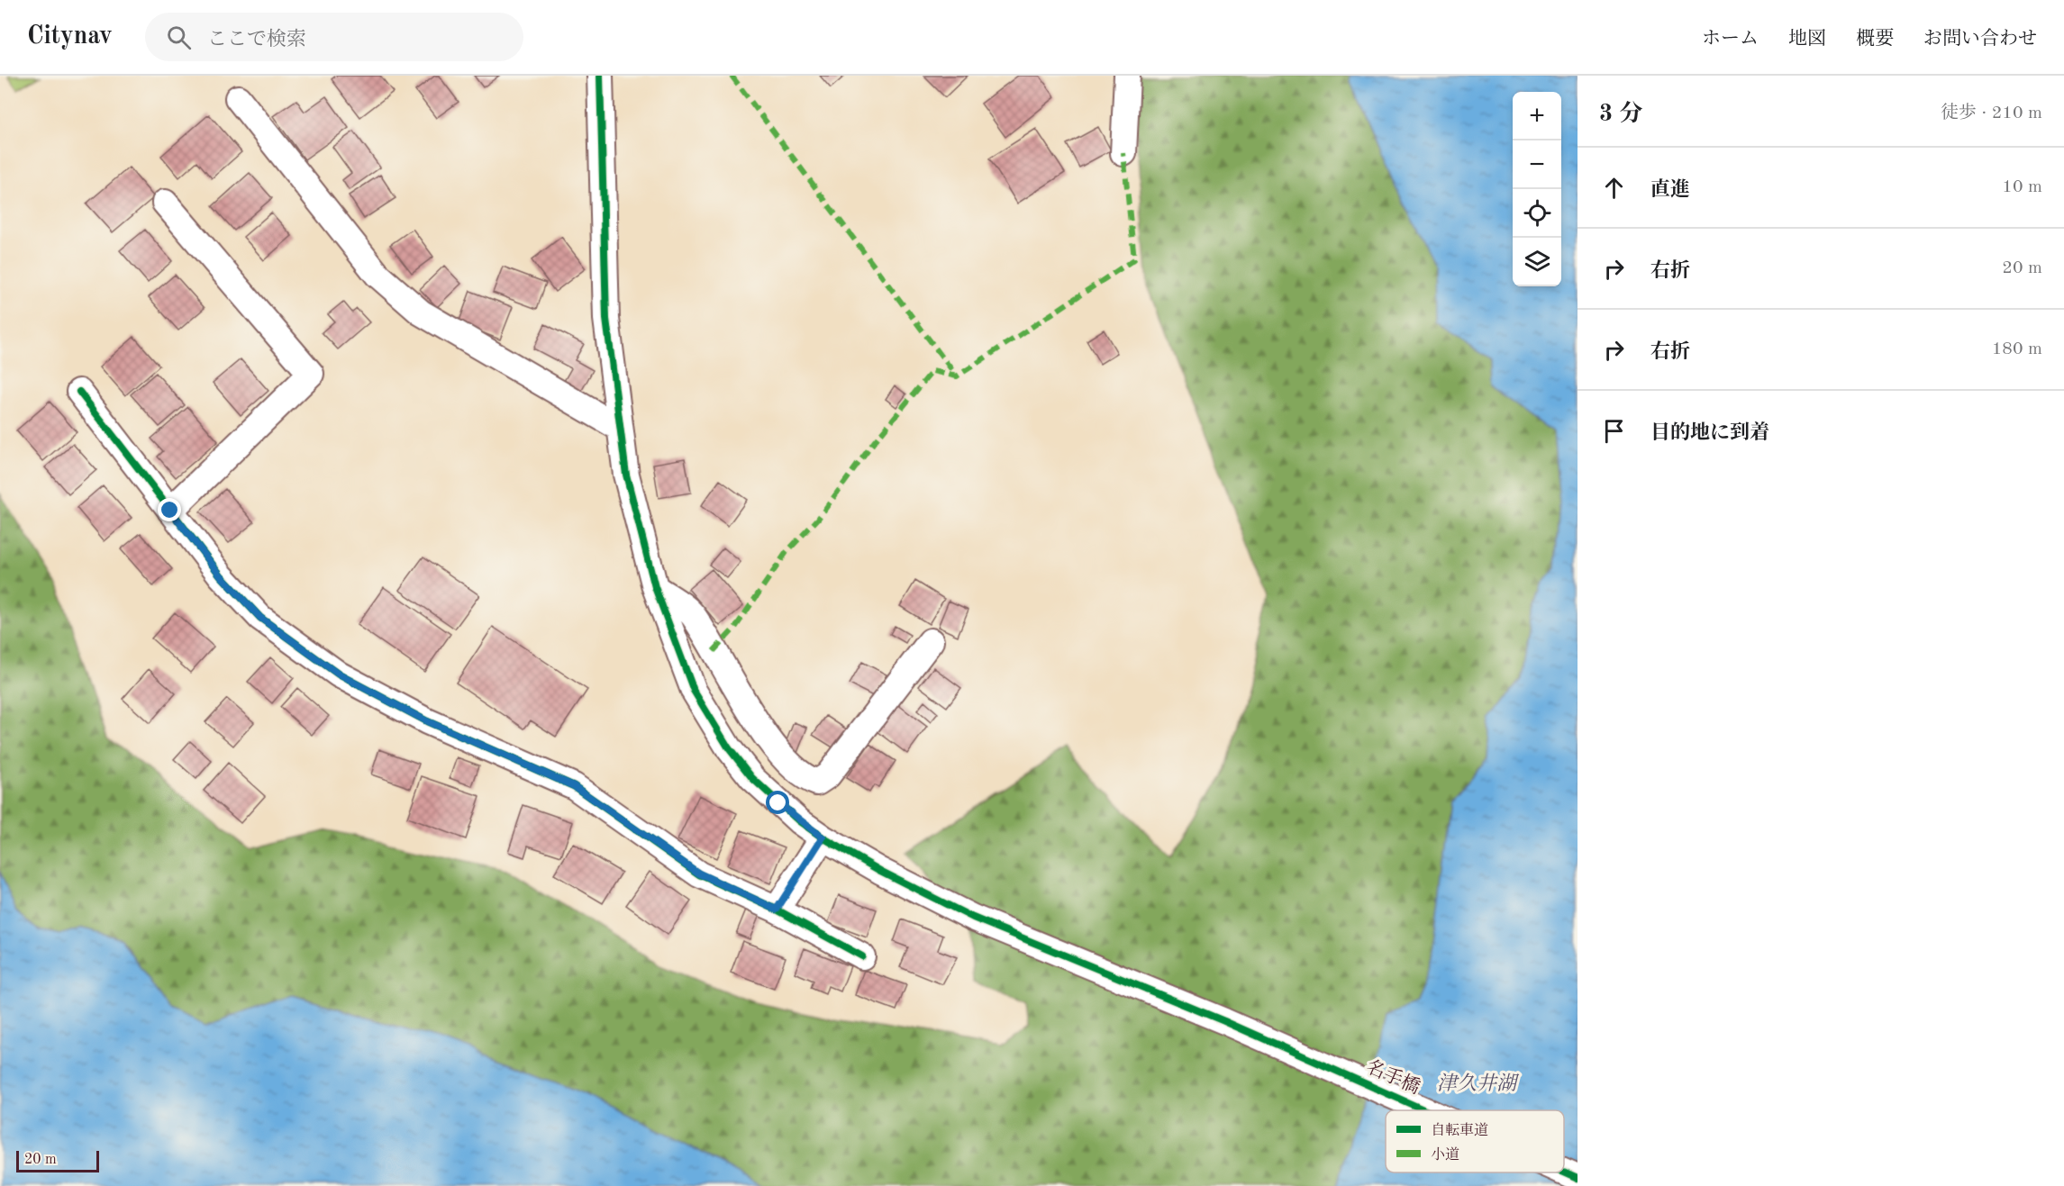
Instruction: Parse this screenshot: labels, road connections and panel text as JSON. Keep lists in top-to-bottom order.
{
  "streets": {
    "street": ["名手橋"]
  },
  "water": ["津久井湖"],
  "legend": ["自転車道", "小道"],
  "scale_bar": "20 m",
  "page": {
    "header": "Citynav",
    "search": "ここで検索",
    "nav": [
      "ホーム",
      "地図",
      "概要",
      "お問い合わせ"
    ],
    "heading": ["3 分", "徒歩 · 210 m"],
    "map_buttons": ["+", "−"],
    "list": [
      ["直進", "10 m"],
      ["右折", "20 m"],
      ["右折", "180 m"],
      "目的地に到着"
    ],
    "scale": "20 m"
  }
}
